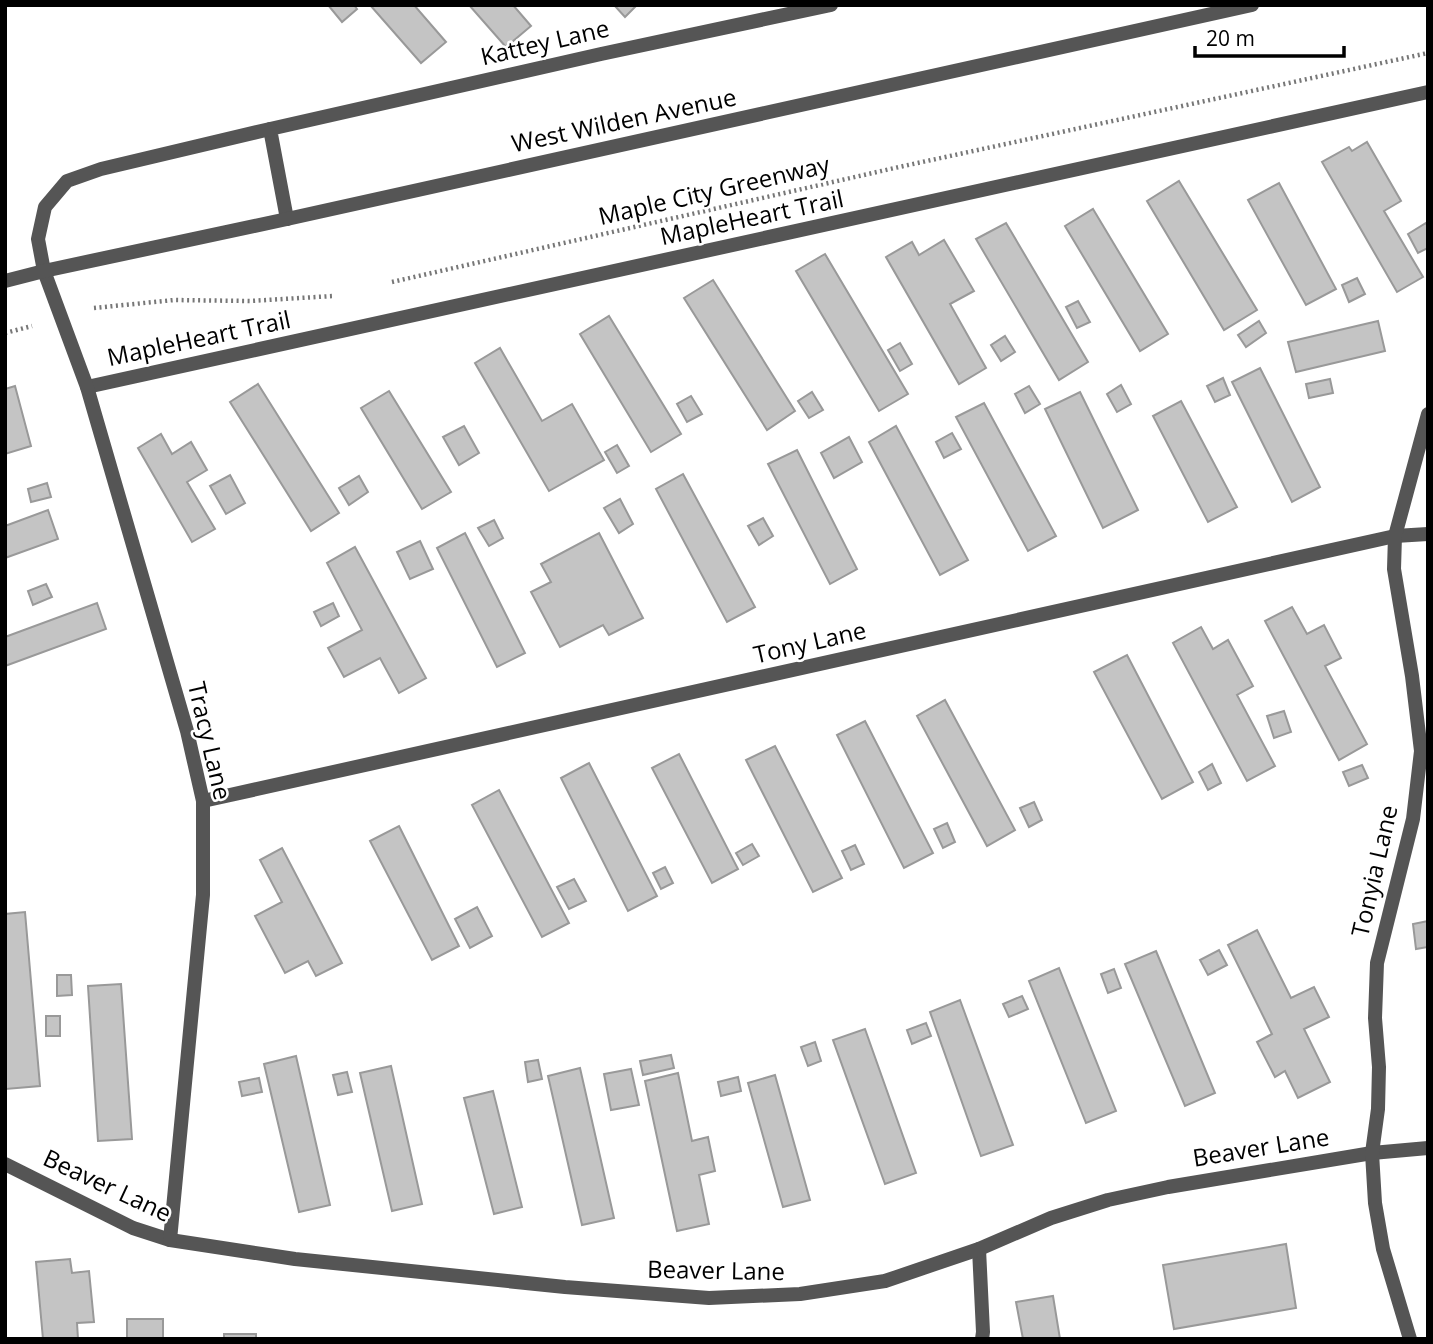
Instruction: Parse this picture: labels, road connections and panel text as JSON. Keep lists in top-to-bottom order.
{
  "streets": {
    "street": [
      "Kattey Lane",
      "West Wilden Avenue",
      "MapleHeart Trail",
      "Tony Lane",
      "Tracy Lane",
      "Tonyia Lane",
      "Beaver Lane"
    ],
    "path": ["Maple City Greenway"]
  },
  "crossings": [
    ["Kattey Lane", "West Wilden Avenue"],
    ["Kattey Lane", "Tracy Lane"],
    ["West Wilden Avenue", "Tracy Lane"],
    ["MapleHeart Trail", "Tracy Lane"],
    ["Tony Lane", "Tracy Lane"],
    ["Tony Lane", "Tonyia Lane"],
    ["Tracy Lane", "Beaver Lane"],
    ["Tonyia Lane", "Beaver Lane"]
  ],
  "scale_bar": "20 m"
}
